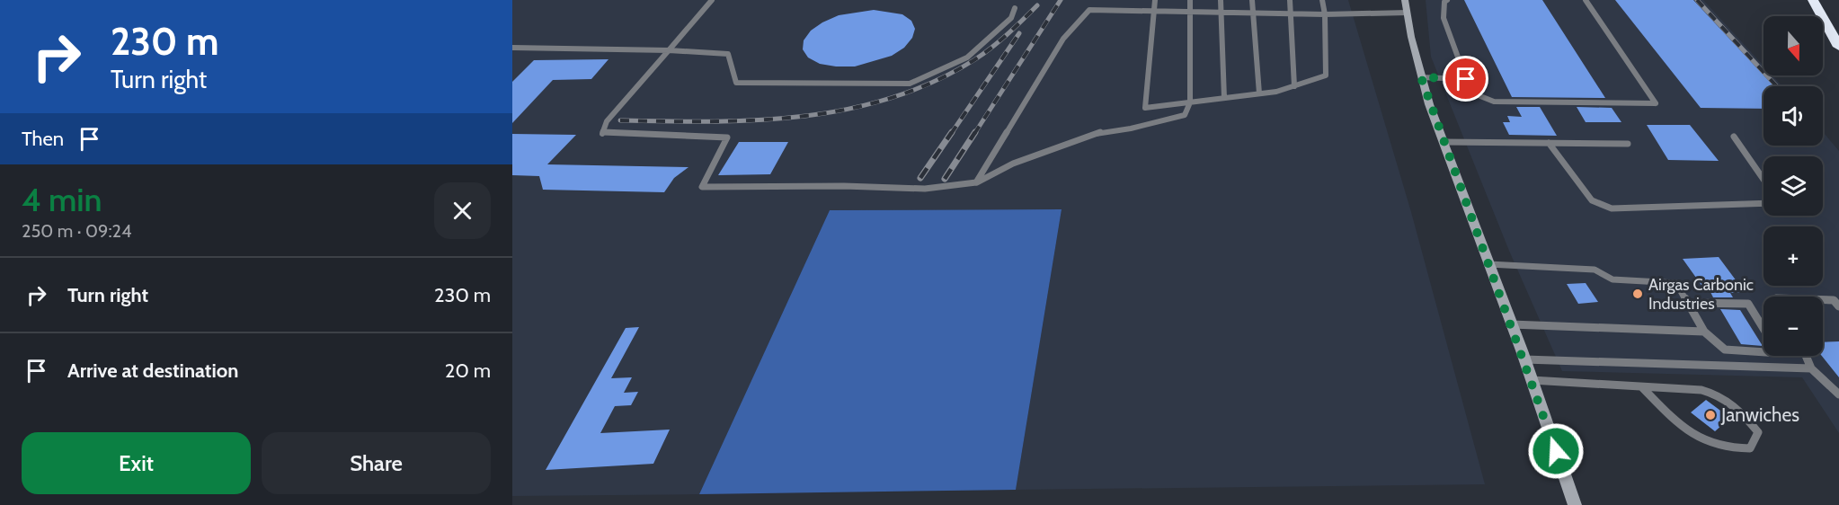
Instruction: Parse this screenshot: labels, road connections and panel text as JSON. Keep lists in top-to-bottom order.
{
  "places": ["Airgas Carbonic Industries", "Janwiches"],
  "north": "bottom",
  "page": {
    "turn": ["230 m", "Turn right"],
    "map_buttons": ["+", "−"],
    "then": "Then",
    "heading": ["4 min", "250 m · 09:24"],
    "list": [
      {
        "name": "Turn right",
        "value": "230 m"
      },
      {
        "name": "Arrive at destination",
        "value": "20 m"
      }
    ],
    "buttons": ["Exit", "Share"]
  }
}
